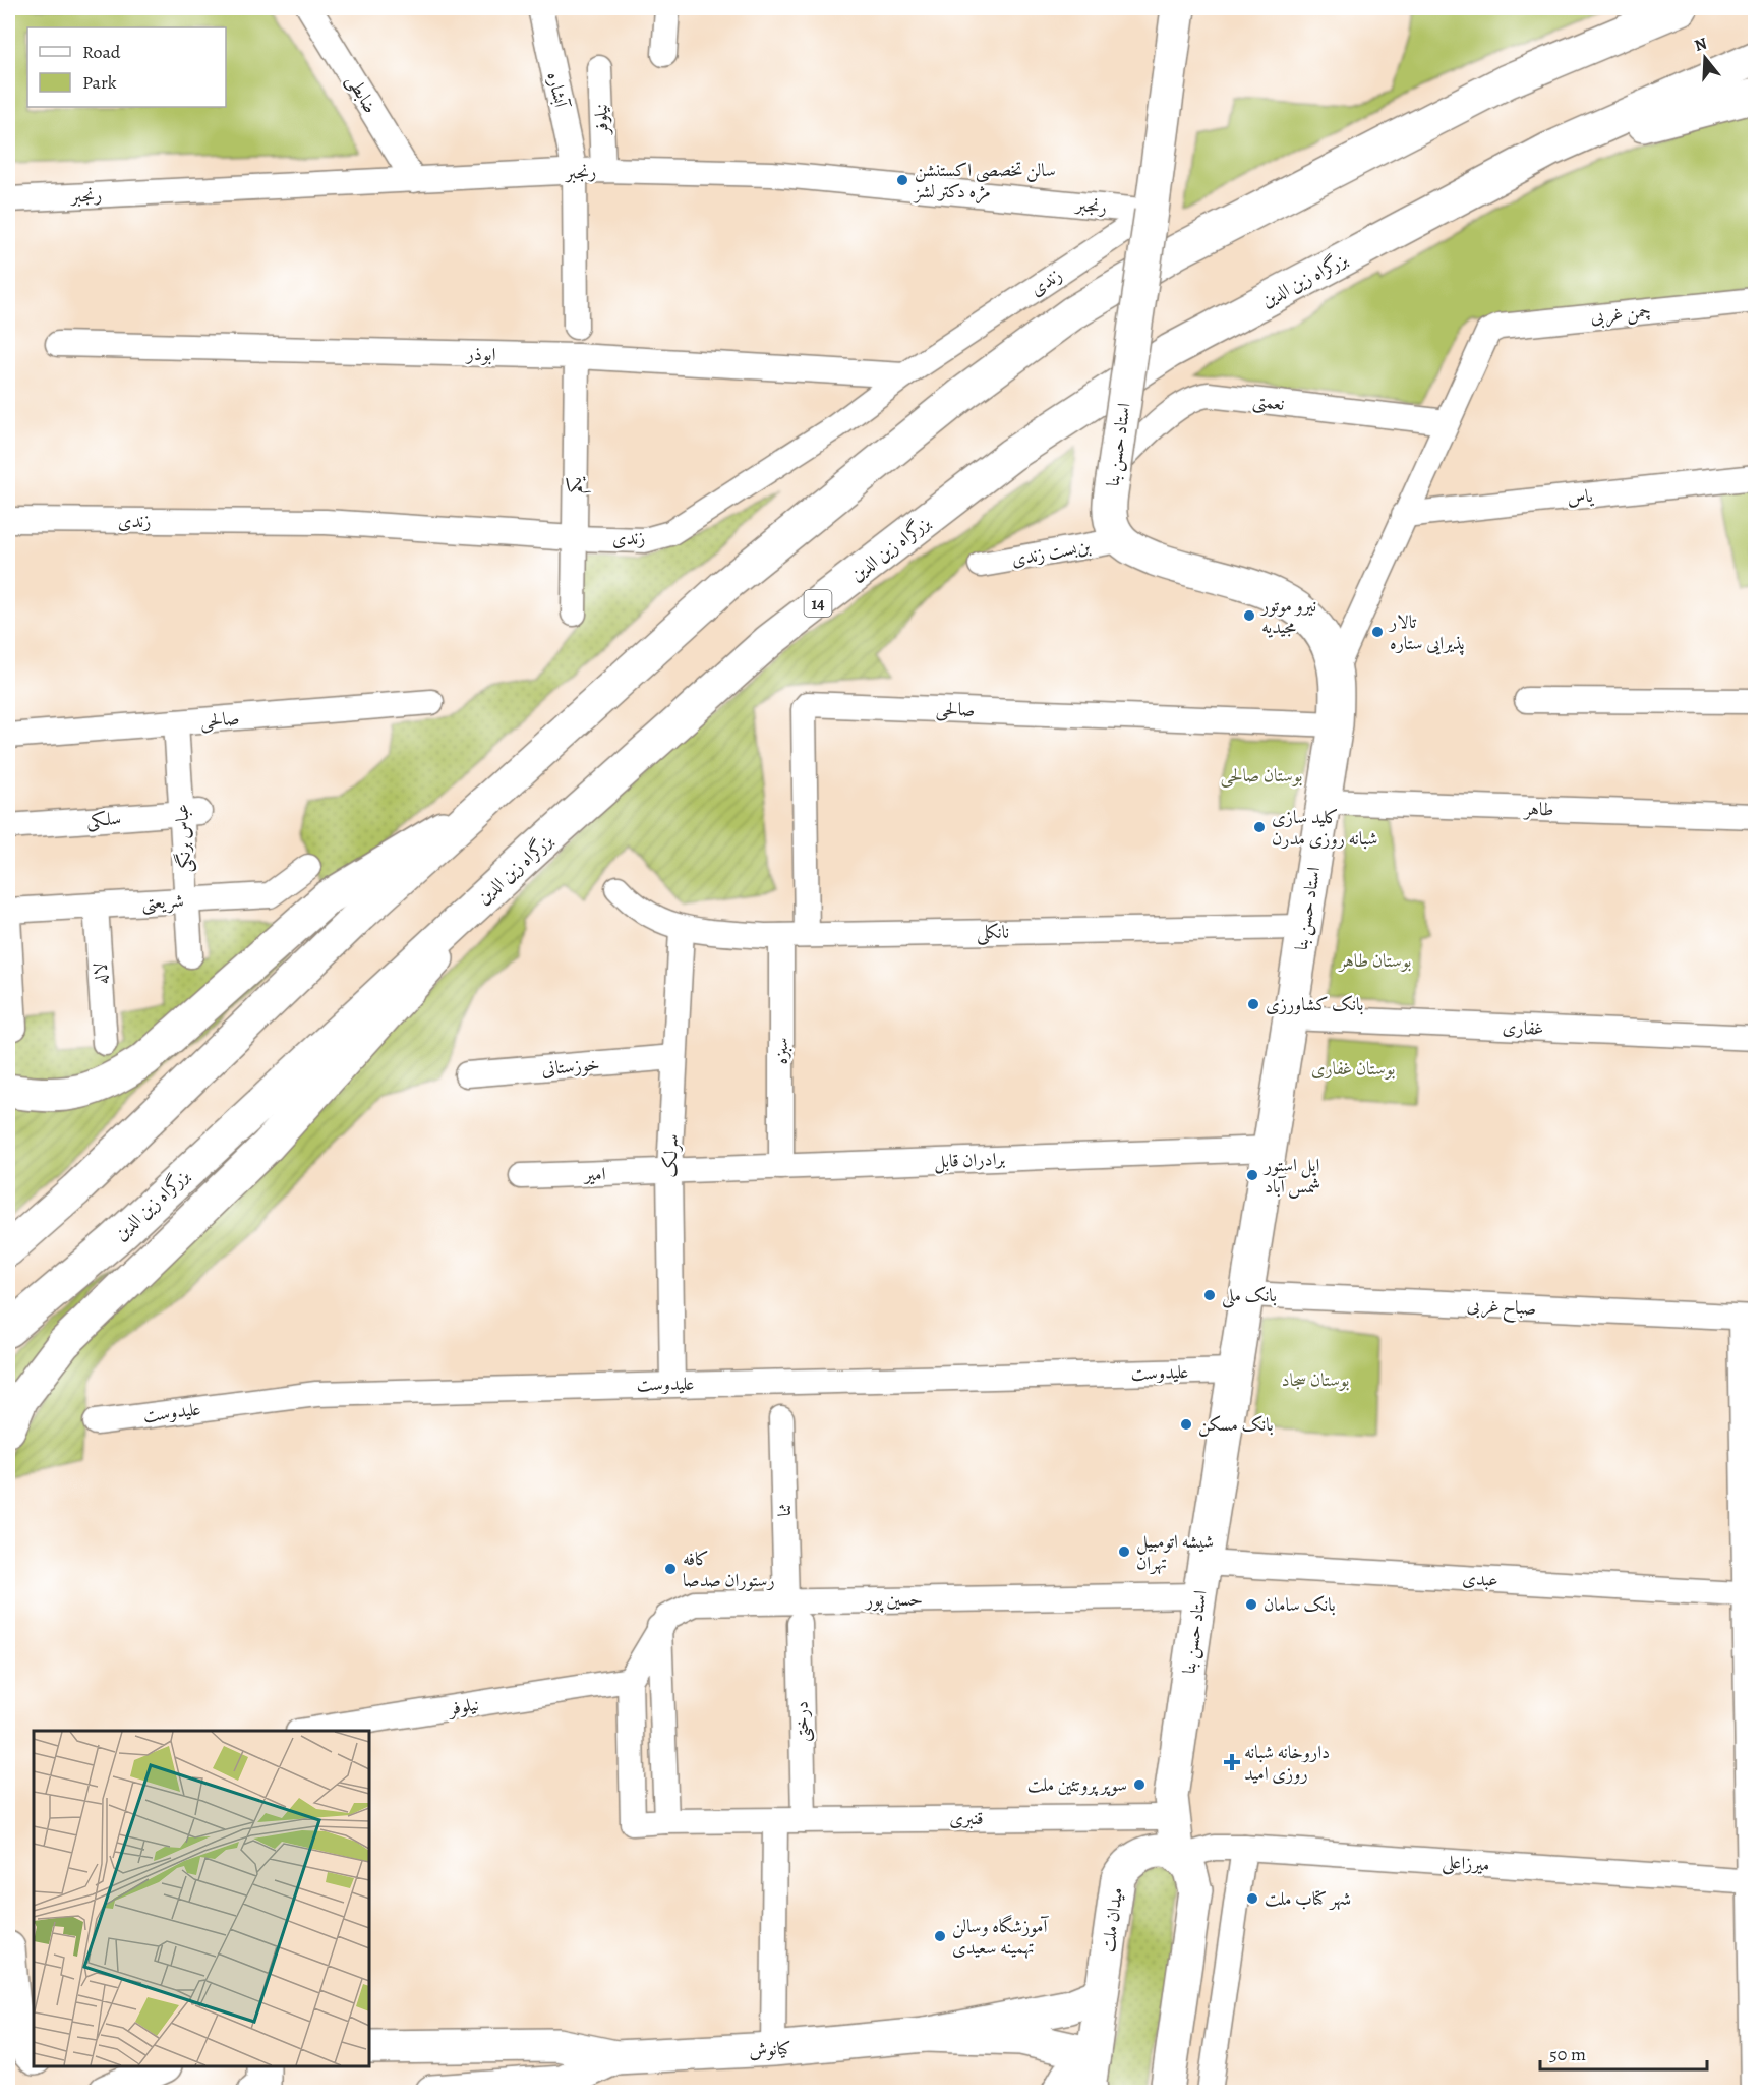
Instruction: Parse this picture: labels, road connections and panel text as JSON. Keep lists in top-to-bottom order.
{
  "streets": {
    "main road": [
      "بزرگراه زین الدین",
      "استاد حسن بنا",
      "14",
      "میدان ملت",
      "کیانوش"
    ],
    "street": [
      "آبشاره",
      "ضابطی",
      "نیلوفر",
      "رنجبر",
      "زندی",
      "چمن غربی",
      "ابوذر",
      "نعمتی",
      "یکم",
      "یاس",
      "بن‌بست زندی",
      "صالحی",
      "طاهر",
      "سلکی",
      "عباس برنگی",
      "شریعتی",
      "نانکلی",
      "لاله",
      "غفاری",
      "سبزه",
      "خوزستانی",
      "سرلک",
      "برادران قابل",
      "امیر",
      "صباح غربی",
      "علیدوست",
      "ثنا",
      "عبدی",
      "حسین پور",
      "درختی",
      "قنبری",
      "میرزاعلی"
    ]
  },
  "crossings": [
    ["آبشاره", "رنجبر"],
    ["ضابطی", "رنجبر"],
    ["نیلوفر", "رنجبر"],
    ["نیلوفر", "حسین پور"],
    ["نیلوفر", "قنبری"],
    ["رنجبر", "زندی"],
    ["رنجبر", "استاد حسن بنا"],
    ["زندی", "ابوذر"],
    ["زندی", "استاد حسن بنا"],
    ["زندی", "یکم"],
    ["چمن غربی", "نعمتی"],
    ["ابوذر", "یکم"],
    ["نعمتی", "استاد حسن بنا"],
    ["استاد حسن بنا", "بن‌بست زندی"],
    ["استاد حسن بنا", "صالحی"],
    ["استاد حسن بنا", "طاهر"],
    ["استاد حسن بنا", "نانکلی"],
    ["استاد حسن بنا", "غفاری"],
    ["استاد حسن بنا", "برادران قابل"],
    ["استاد حسن بنا", "صباح غربی"],
    ["استاد حسن بنا", "علیدوست"],
    ["استاد حسن بنا", "عبدی"],
    ["استاد حسن بنا", "حسین پور"],
    ["استاد حسن بنا", "قنبری"],
    ["صالحی", "عباس برنگی"],
    ["صالحی", "نانکلی"],
    ["سلکی", "عباس برنگی"],
    ["عباس برنگی", "شریعتی"],
    ["شریعتی", "لاله"],
    ["نانکلی", "سبزه"],
    ["نانکلی", "سرلک"],
    ["سبزه", "برادران قابل"],
    ["خوزستانی", "سرلک"],
    ["سرلک", "برادران قابل"],
    ["سرلک", "امیر"],
    ["سرلک", "علیدوست"],
    ["برادران قابل", "امیر"],
    ["ثنا", "حسین پور"],
    ["حسین پور", "قنبری"],
    ["درختی", "قنبری"],
    ["میرزاعلی", "میدان ملت"],
    ["میدان ملت", "کیانوش"]
  ],
  "parks": [
    "بوستان صالحی",
    "بوستان طاهر",
    "بوستان غفاری",
    "بوستان سجاد"
  ],
  "places": {
    "other": [
      "سالن تخصصی اکستنشن مژه دکتر لشز",
      "نیرو موتور مجیدیه",
      "تالار پذیرایی ستاره",
      "کلید سازی شبانه روزی مدرن",
      "بانک کشاورزی",
      "اپل استور شمس آباد",
      "بانک ملی",
      "بانک مسکن",
      "شیشه اتومبیل تهران",
      "کافه رستوران صدصا",
      "بانک سامان",
      "سوپر پروتئین ملت",
      "شهر کتاب ملت",
      "آموزشگاه وسالن تهمینه سعیدی"
    ],
    "health": ["داروخانه شبانه روزی امید"]
  },
  "legend": ["Road", "Park"],
  "scale_bar": "50 m",
  "north": "top"
}
